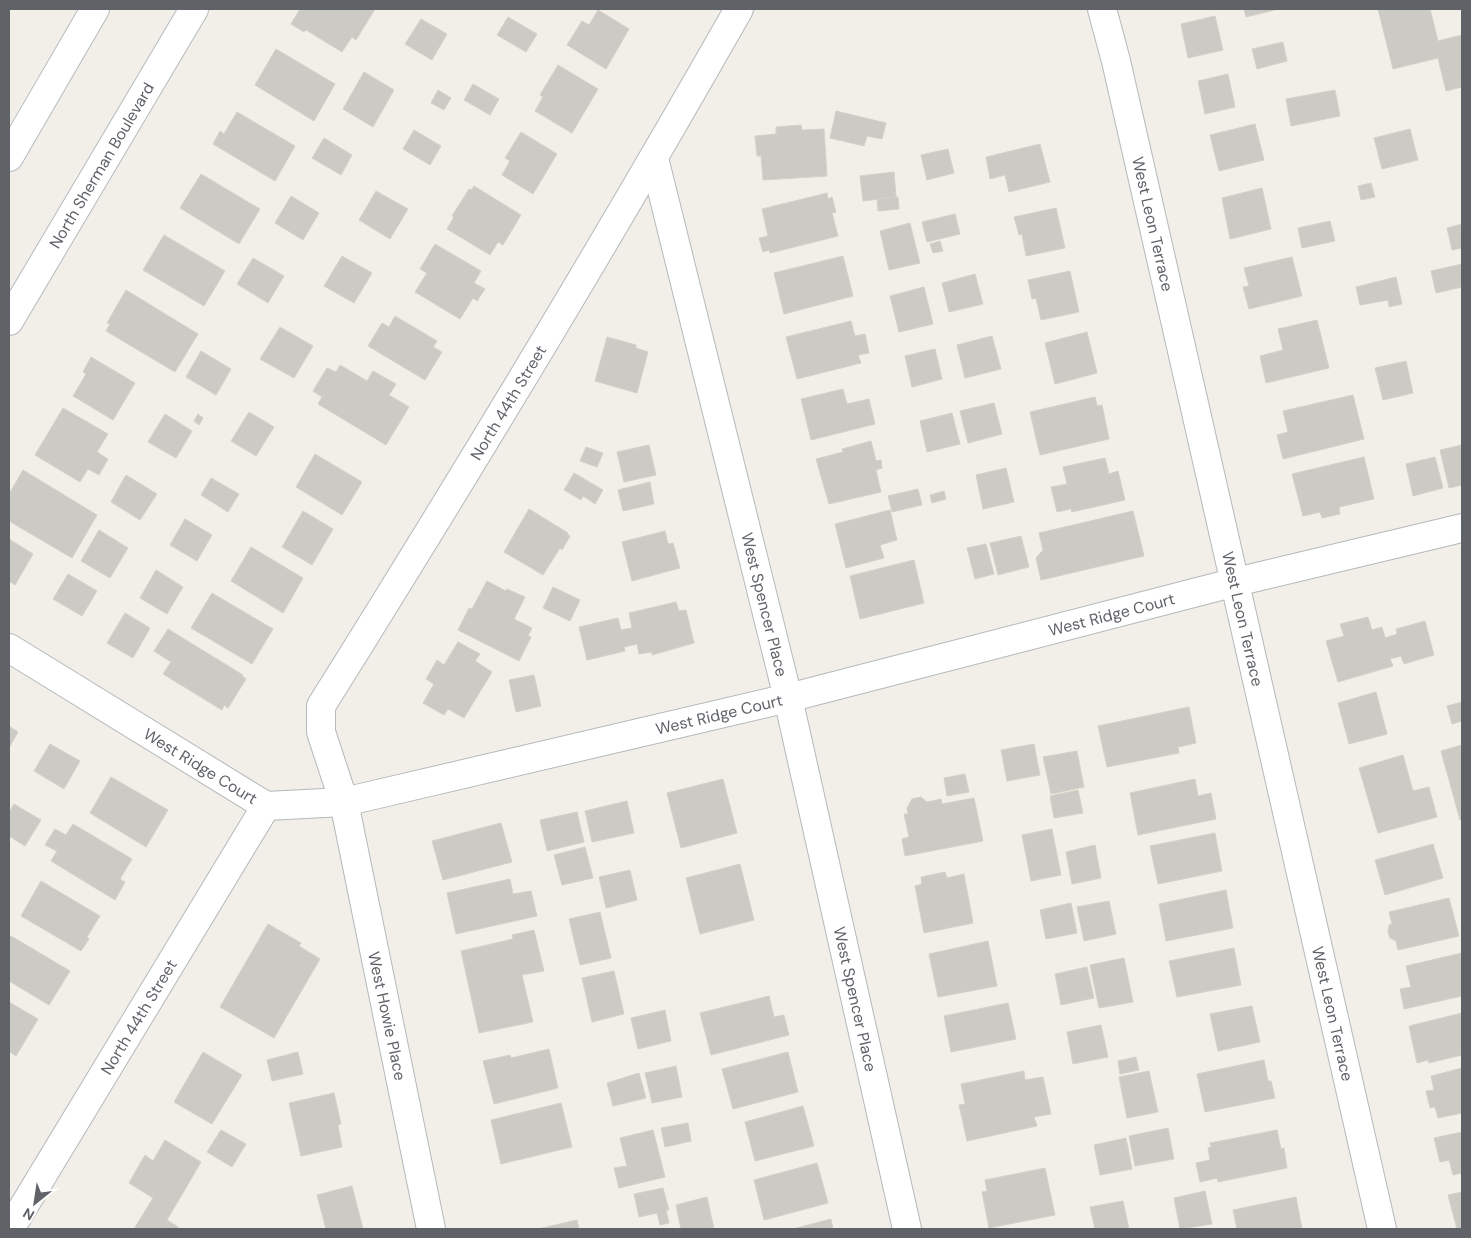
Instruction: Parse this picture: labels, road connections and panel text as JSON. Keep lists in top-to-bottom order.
{
  "streets": {
    "street": [
      "North Sherman Boulevard",
      "West Leon Terrace",
      "North 44th Street",
      "West Spencer Place",
      "West Ridge Court",
      "West Howie Place"
    ]
  },
  "crossings": [
    ["West Leon Terrace", "West Ridge Court"],
    ["North 44th Street", "West Spencer Place"],
    ["North 44th Street", "West Ridge Court"],
    ["North 44th Street", "West Howie Place"],
    ["West Spencer Place", "West Ridge Court"],
    ["West Ridge Court", "West Howie Place"]
  ],
  "north": "bottom left"
}
